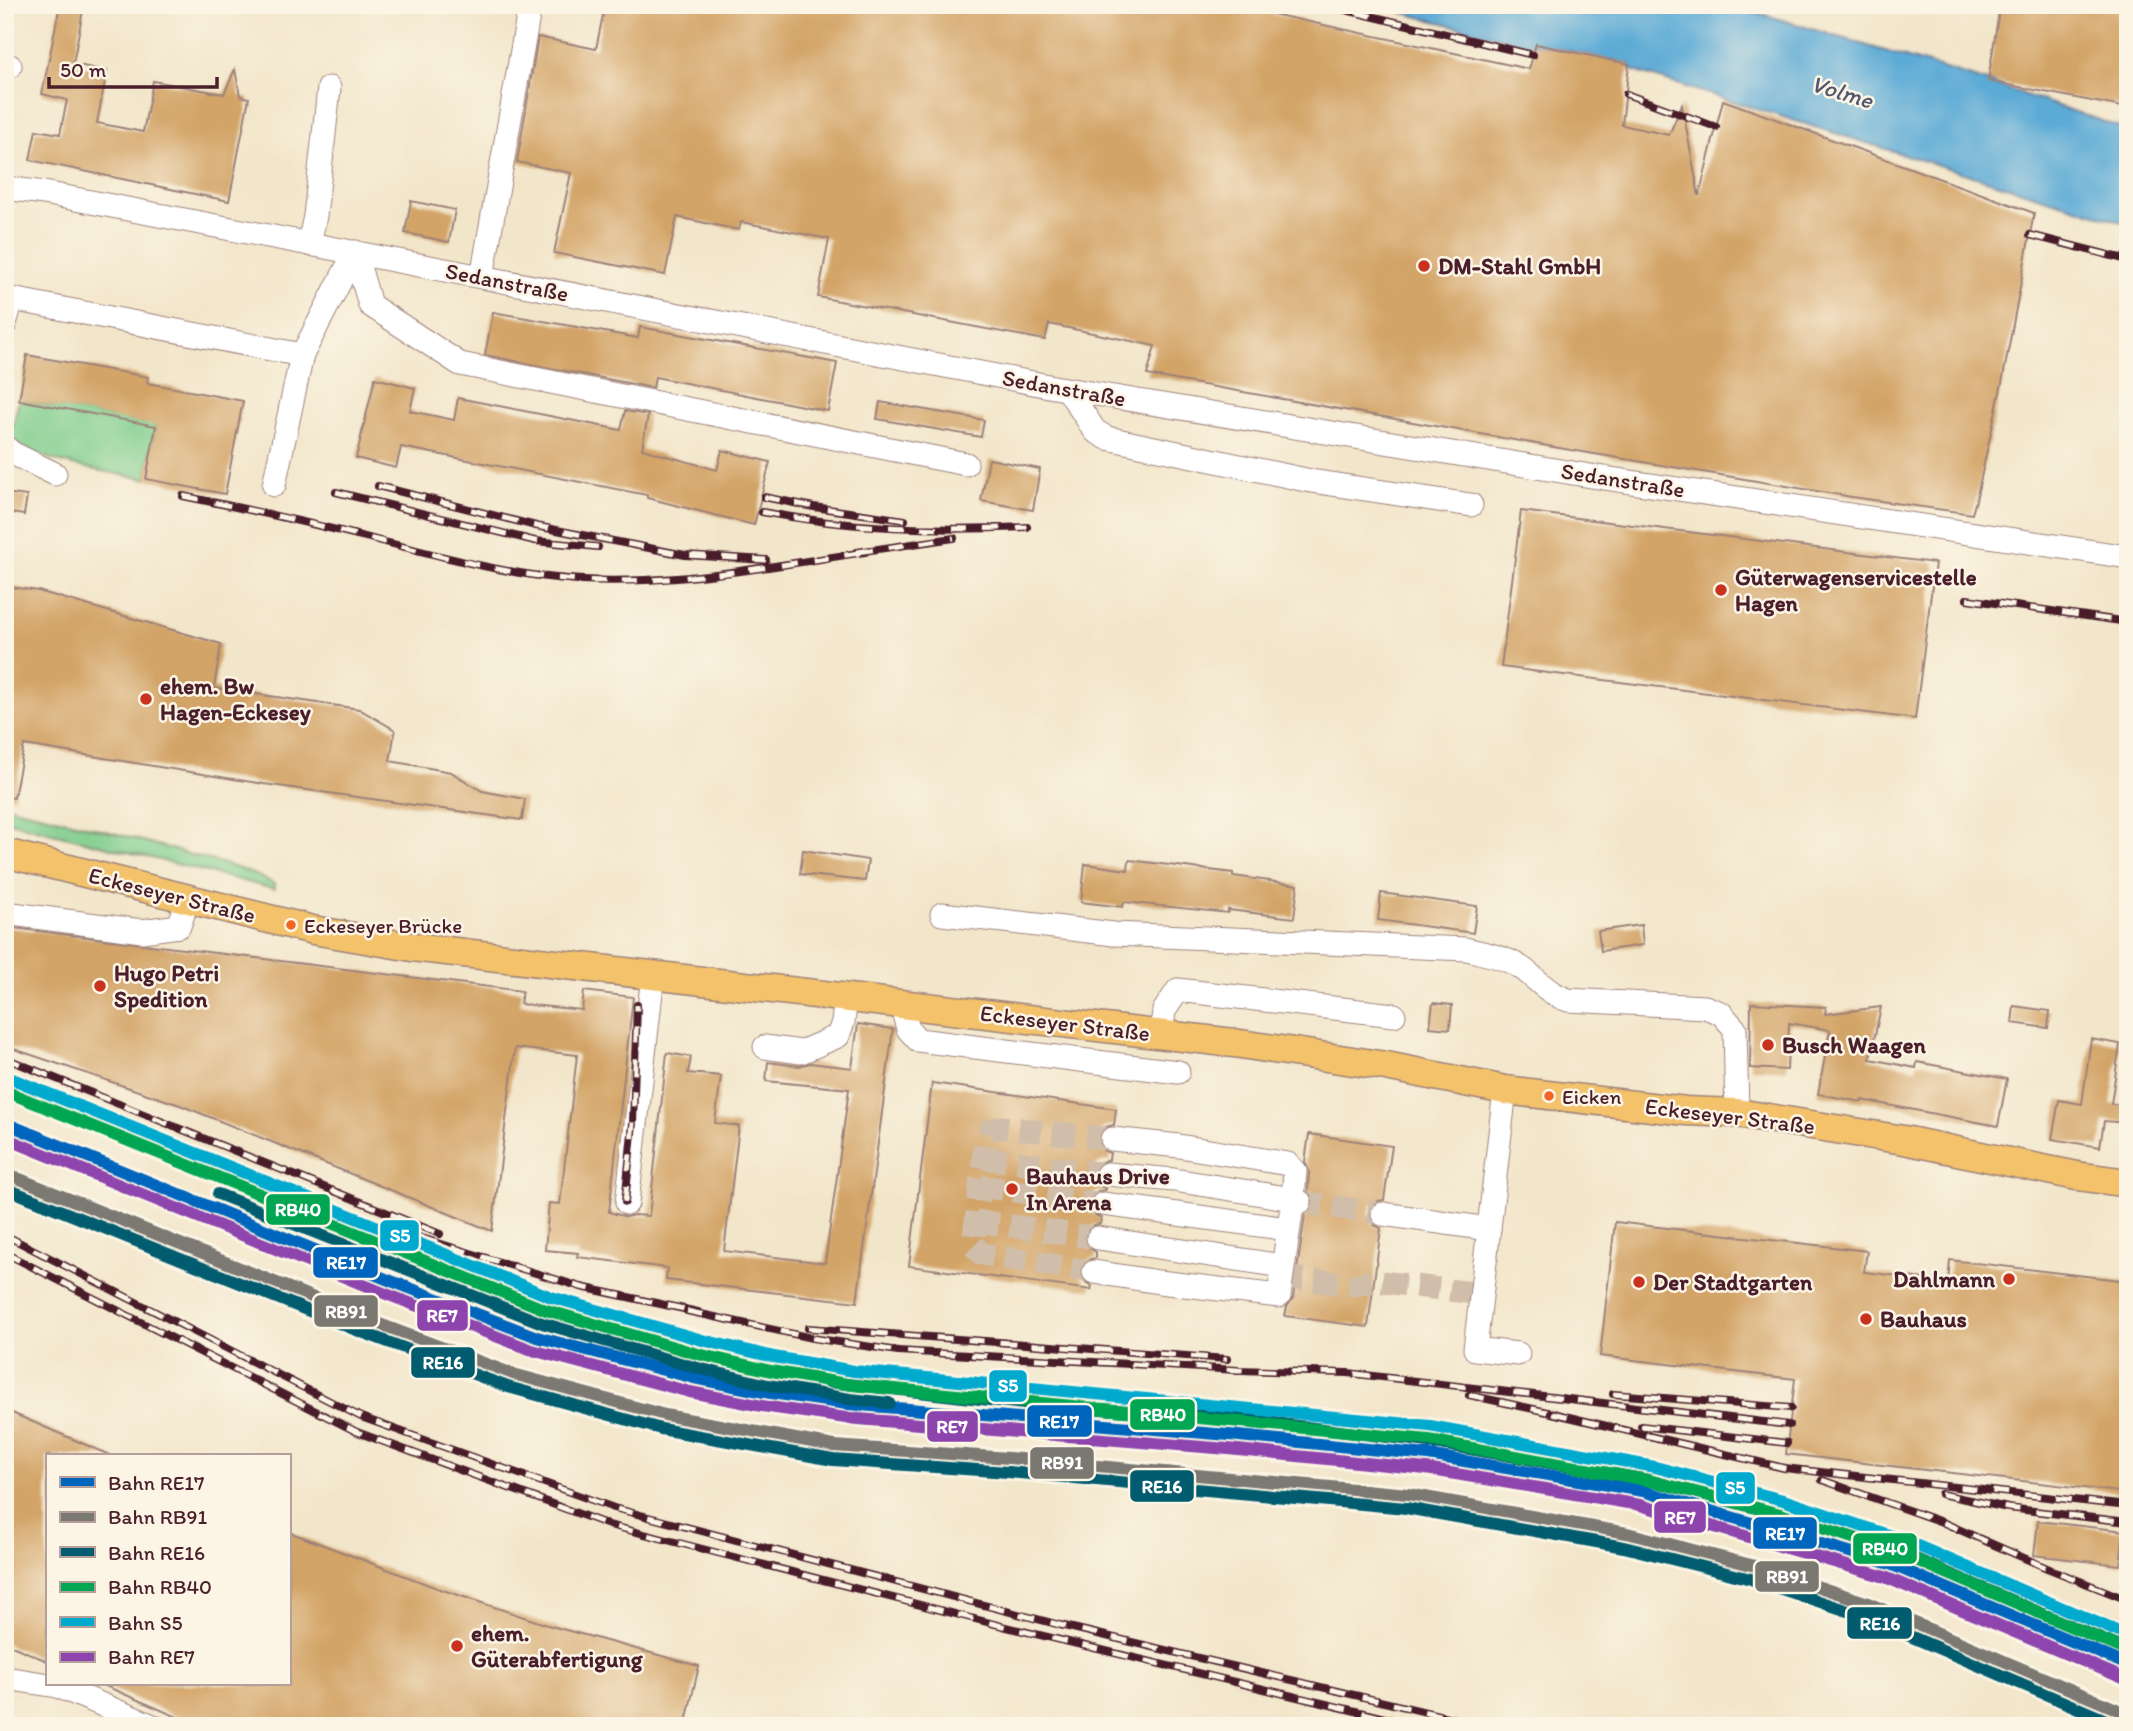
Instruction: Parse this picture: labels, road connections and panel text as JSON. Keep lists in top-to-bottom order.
{
  "streets": {
    "main road": ["Eckeseyer Straße"],
    "street": ["Sedanstraße"]
  },
  "water": ["Volme"],
  "places": [
    "DM-Stahl GmbH",
    "Güterwagenservicestelle Hagen",
    "ehem. Bw Hagen-Eckesey",
    "Eckeseyer Brücke",
    "Hugo Petri Spedition",
    "Busch Waagen",
    "Eicken",
    "Bauhaus Drive In Arena",
    "Dahlmann",
    "Der Stadtgarten",
    "Bauhaus",
    "ehem. Güterabfertigung"
  ],
  "lines": [
    "rail line S5",
    "rail line RB40",
    "rail line RE17",
    "rail line RE7",
    "rail line RB91",
    "rail line RE16"
  ],
  "legend": [
    "Bahn RE17",
    "Bahn RB91",
    "Bahn RE16",
    "Bahn RB40",
    "Bahn S5",
    "Bahn RE7"
  ],
  "scale_bar": "50 m"
}
